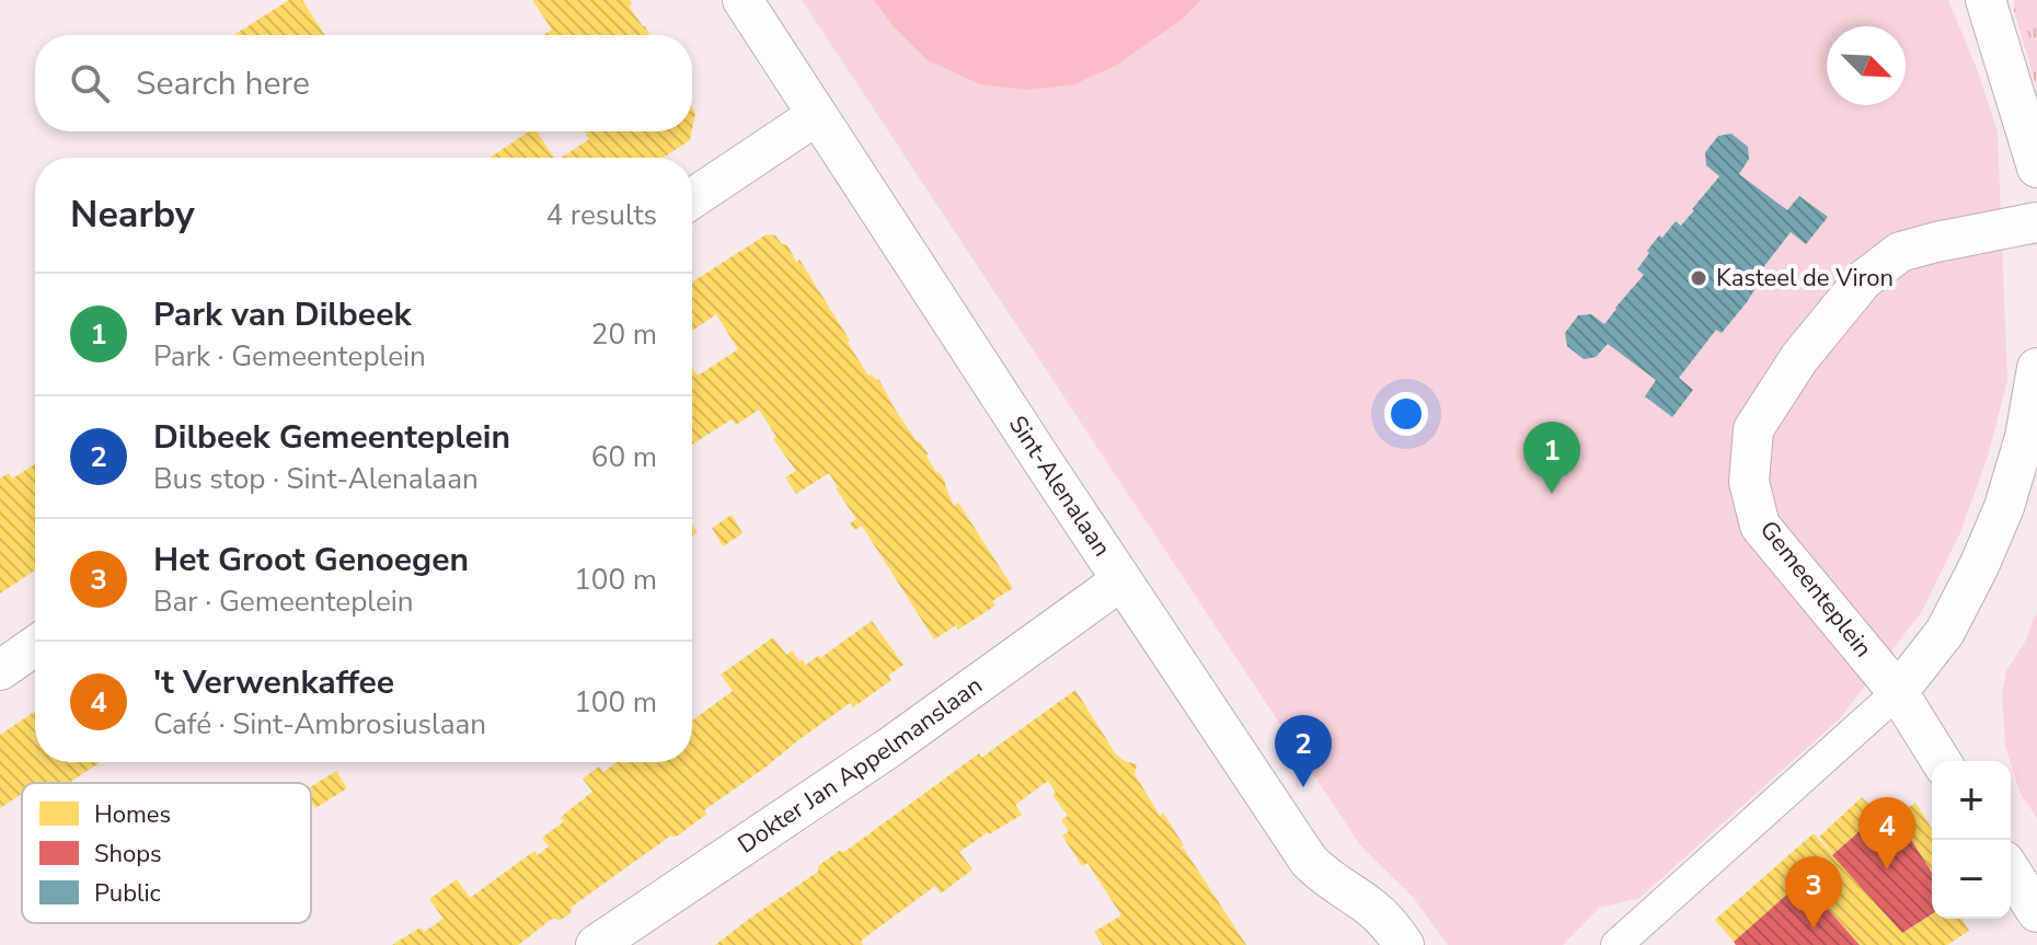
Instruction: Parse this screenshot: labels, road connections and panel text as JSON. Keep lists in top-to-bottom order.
{
  "streets": {
    "street": ["Sint-Alenalaan", "Gemeenteplein", "Dokter Jan Appelmanslaan"]
  },
  "crossings": [
    ["Sint-Alenalaan", "Dokter Jan Appelmanslaan"]
  ],
  "places": ["Kasteel de Viron"],
  "legend": ["Homes", "Shops", "Public"],
  "north": "bottom right",
  "page": {
    "search": "Search here",
    "heading": ["Nearby", "4 results"],
    "list": [
      {
        "mark": "1",
        "name": "Park van Dilbeek",
        "note": "Park · Gemeenteplein",
        "value": "20 m"
      },
      {
        "mark": "2",
        "name": "Dilbeek Gemeenteplein",
        "note": "Bus stop · Sint-Alenalaan",
        "value": "60 m"
      },
      {
        "mark": "3",
        "name": "Het Groot Genoegen",
        "note": "Bar · Gemeenteplein",
        "value": "100 m"
      },
      {
        "mark": "4",
        "name": "'t Verwenkaffee",
        "note": "Café · Sint-Ambrosiuslaan",
        "value": "100 m"
      }
    ],
    "pins": [
      "1",
      "2",
      "4",
      "3"
    ],
    "map_buttons": ["+", "−"]
  }
}
